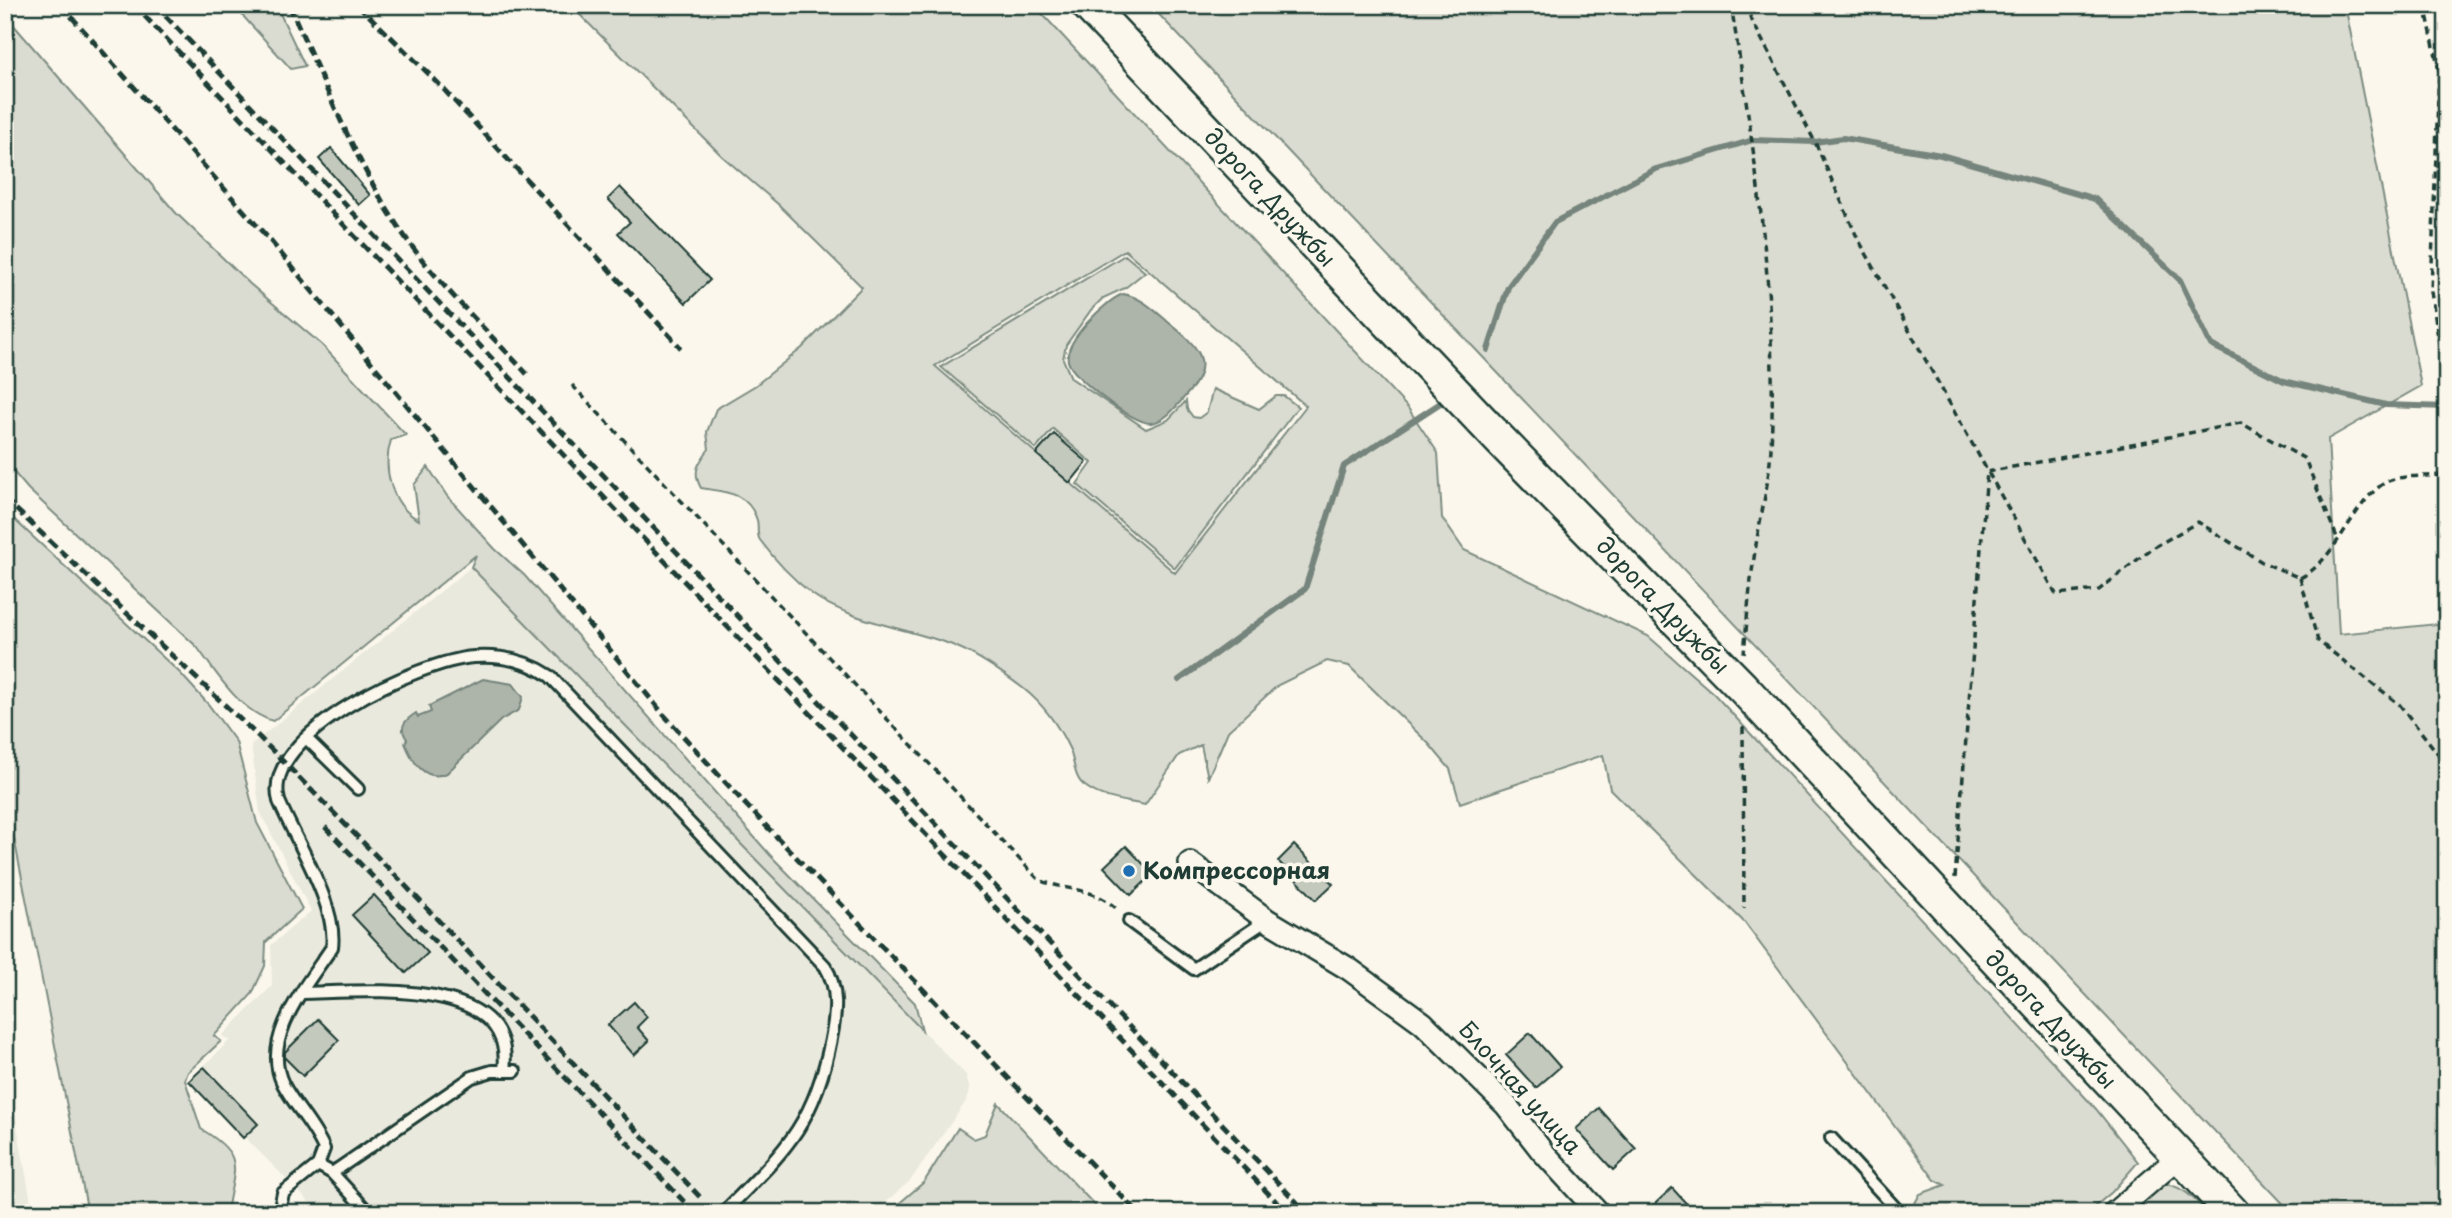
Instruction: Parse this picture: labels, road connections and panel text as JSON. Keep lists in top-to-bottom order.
{
  "streets": {
    "main road": ["дорога Дружбы"],
    "street": ["Блочная улица"]
  },
  "places": ["Компрессорная"]
}
